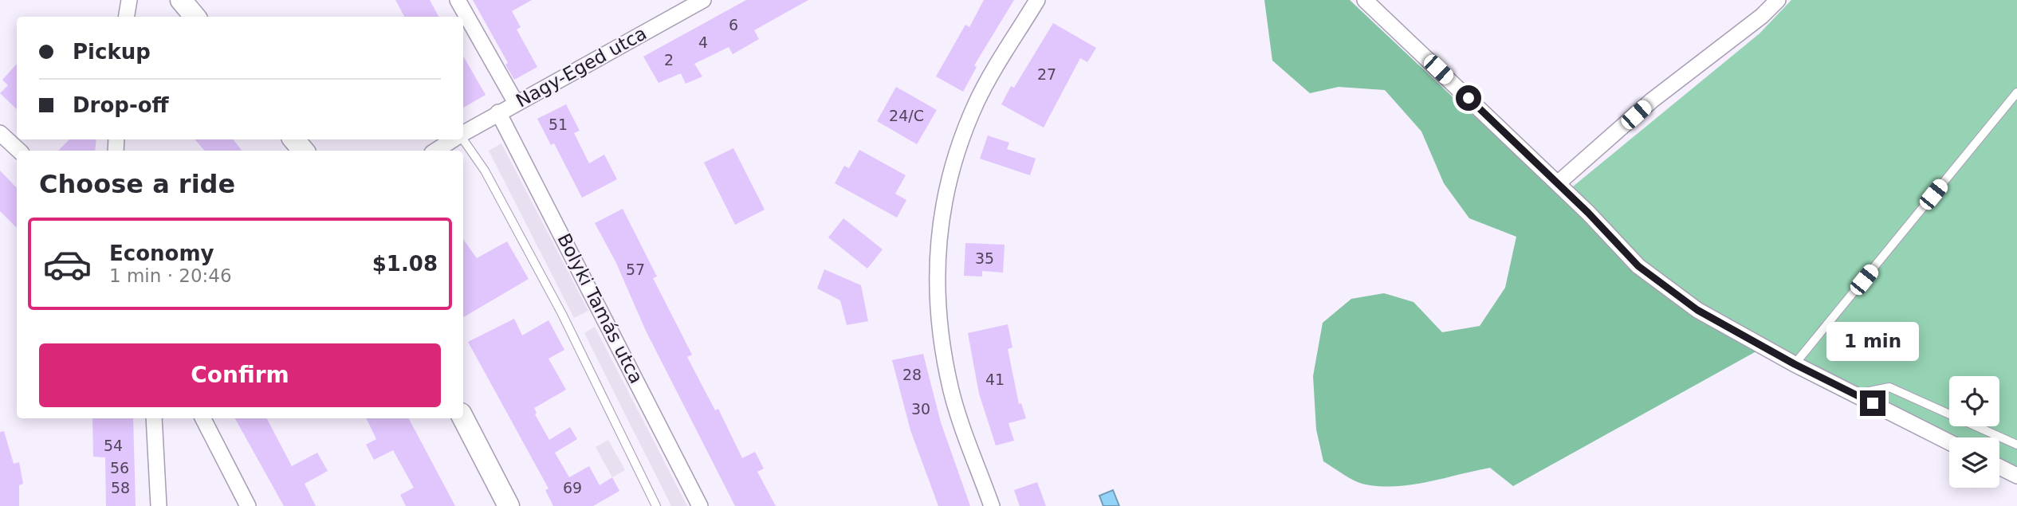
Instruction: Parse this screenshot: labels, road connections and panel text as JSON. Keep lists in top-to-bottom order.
{
  "streets": {
    "street": ["Nagy-Eged utca", "Bolyki Tamás utca"]
  },
  "crossings": [
    ["Nagy-Eged utca", "Bolyki Tamás utca"]
  ],
  "house_numbers": [
    "6",
    "4",
    "2",
    "27",
    "24/C",
    "51",
    "35",
    "57",
    "28",
    "41",
    "30",
    "54",
    "56",
    "58",
    "69"
  ],
  "page": {
    "banner": ["Pickup", "Drop-off"],
    "heading": "Choose a ride",
    "list": [
      {
        "name": "Economy",
        "note": "1 min · 20:46",
        "value": "$1.08"
      }
    ],
    "bubble": "1 min",
    "buttons": "Confirm"
  }
}
